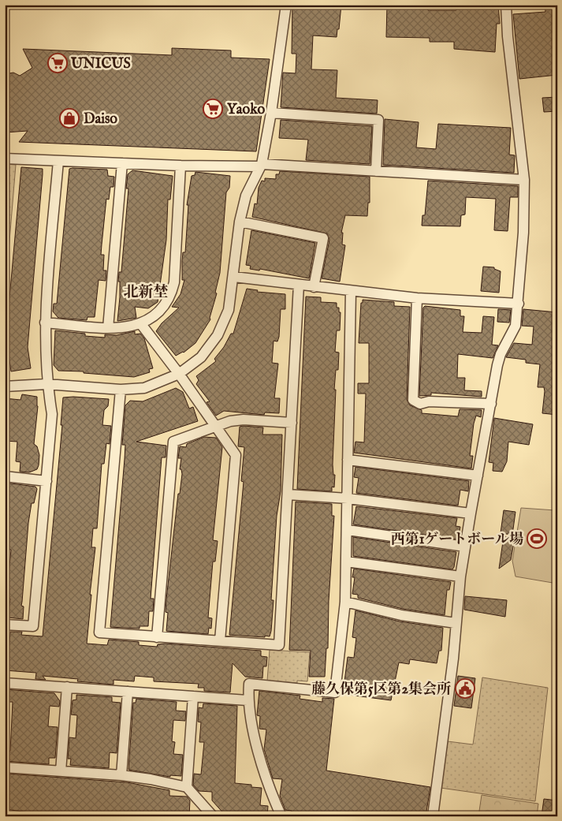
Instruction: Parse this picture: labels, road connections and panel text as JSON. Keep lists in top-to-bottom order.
{
  "districts": ["北新埜"],
  "places": {
    "supermarket": ["UNICUS", "Yaoko"],
    "shop": ["Daiso"],
    "sports": ["西第1ゲートボール場"],
    "public building": ["藤久保第5区第2集会所"]
  }
}
